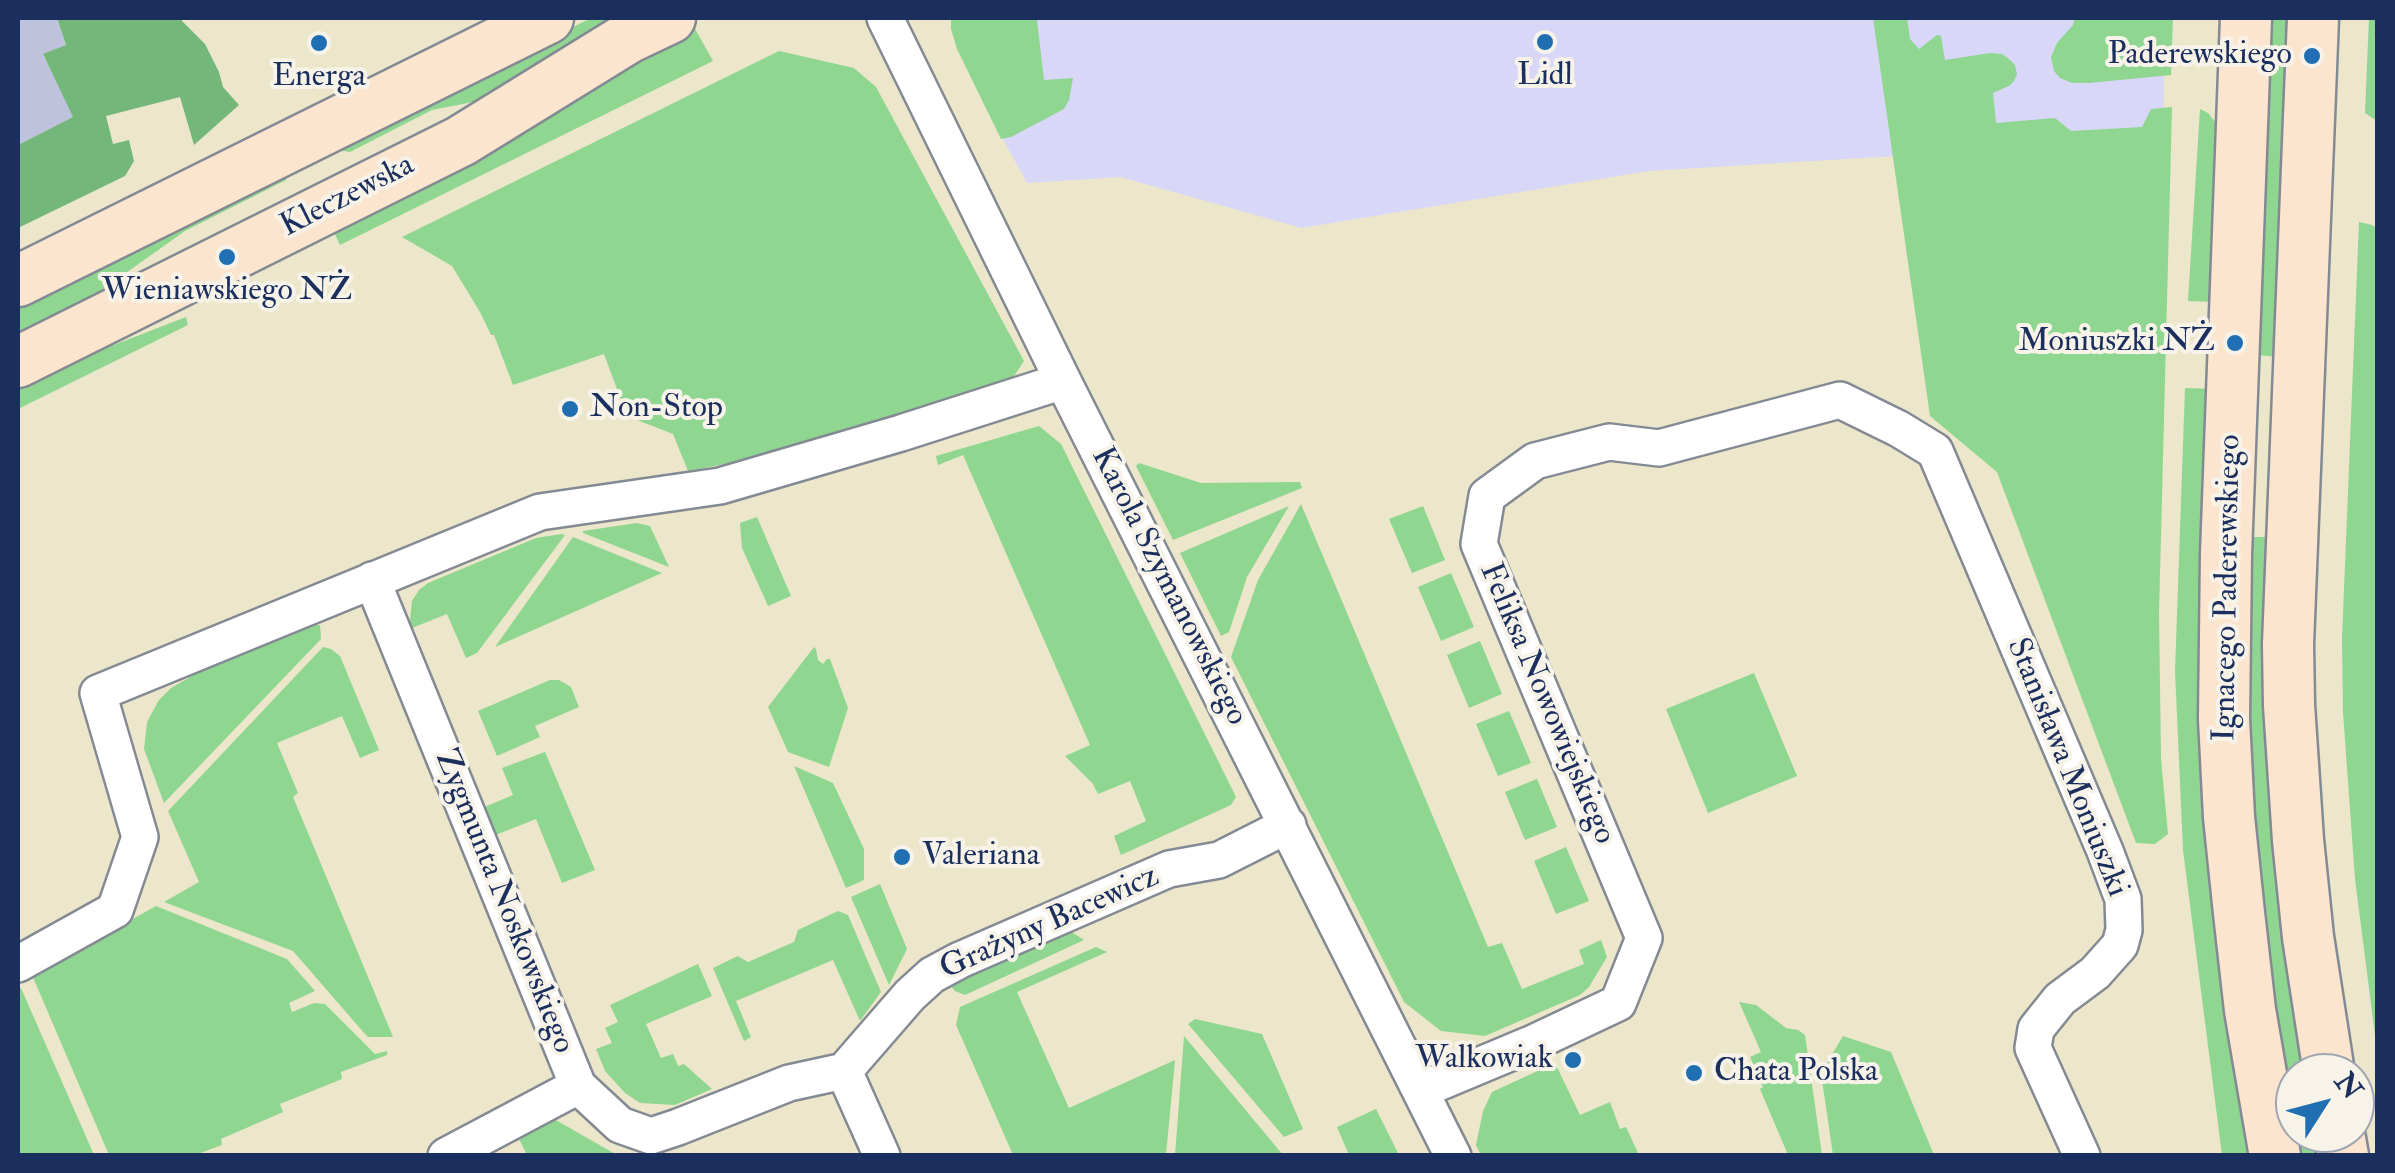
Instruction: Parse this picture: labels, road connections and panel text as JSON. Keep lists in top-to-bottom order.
{
  "streets": {
    "main road": ["Kleczewska", "Ignacego Paderewskiego"],
    "street": [
      "Karola Szymanowskiego",
      "Feliksa Nowowiejskiego",
      "Stanisława Moniuszki",
      "Zygmunta Noskowskiego",
      "Grażyny Bacewicz"
    ]
  },
  "crossings": [
    ["Karola Szymanowskiego", "Feliksa Nowowiejskiego"],
    ["Karola Szymanowskiego", "Grażyny Bacewicz"],
    ["Feliksa Nowowiejskiego", "Stanisława Moniuszki"]
  ],
  "places": [
    "Lidl",
    "Energa",
    "Paderewskiego",
    "Wieniawskiego NŻ",
    "Moniuszki NŻ",
    "Non-Stop",
    "Valeriana",
    "Walkowiak",
    "Chata Polska"
  ],
  "north": "top right"
}
